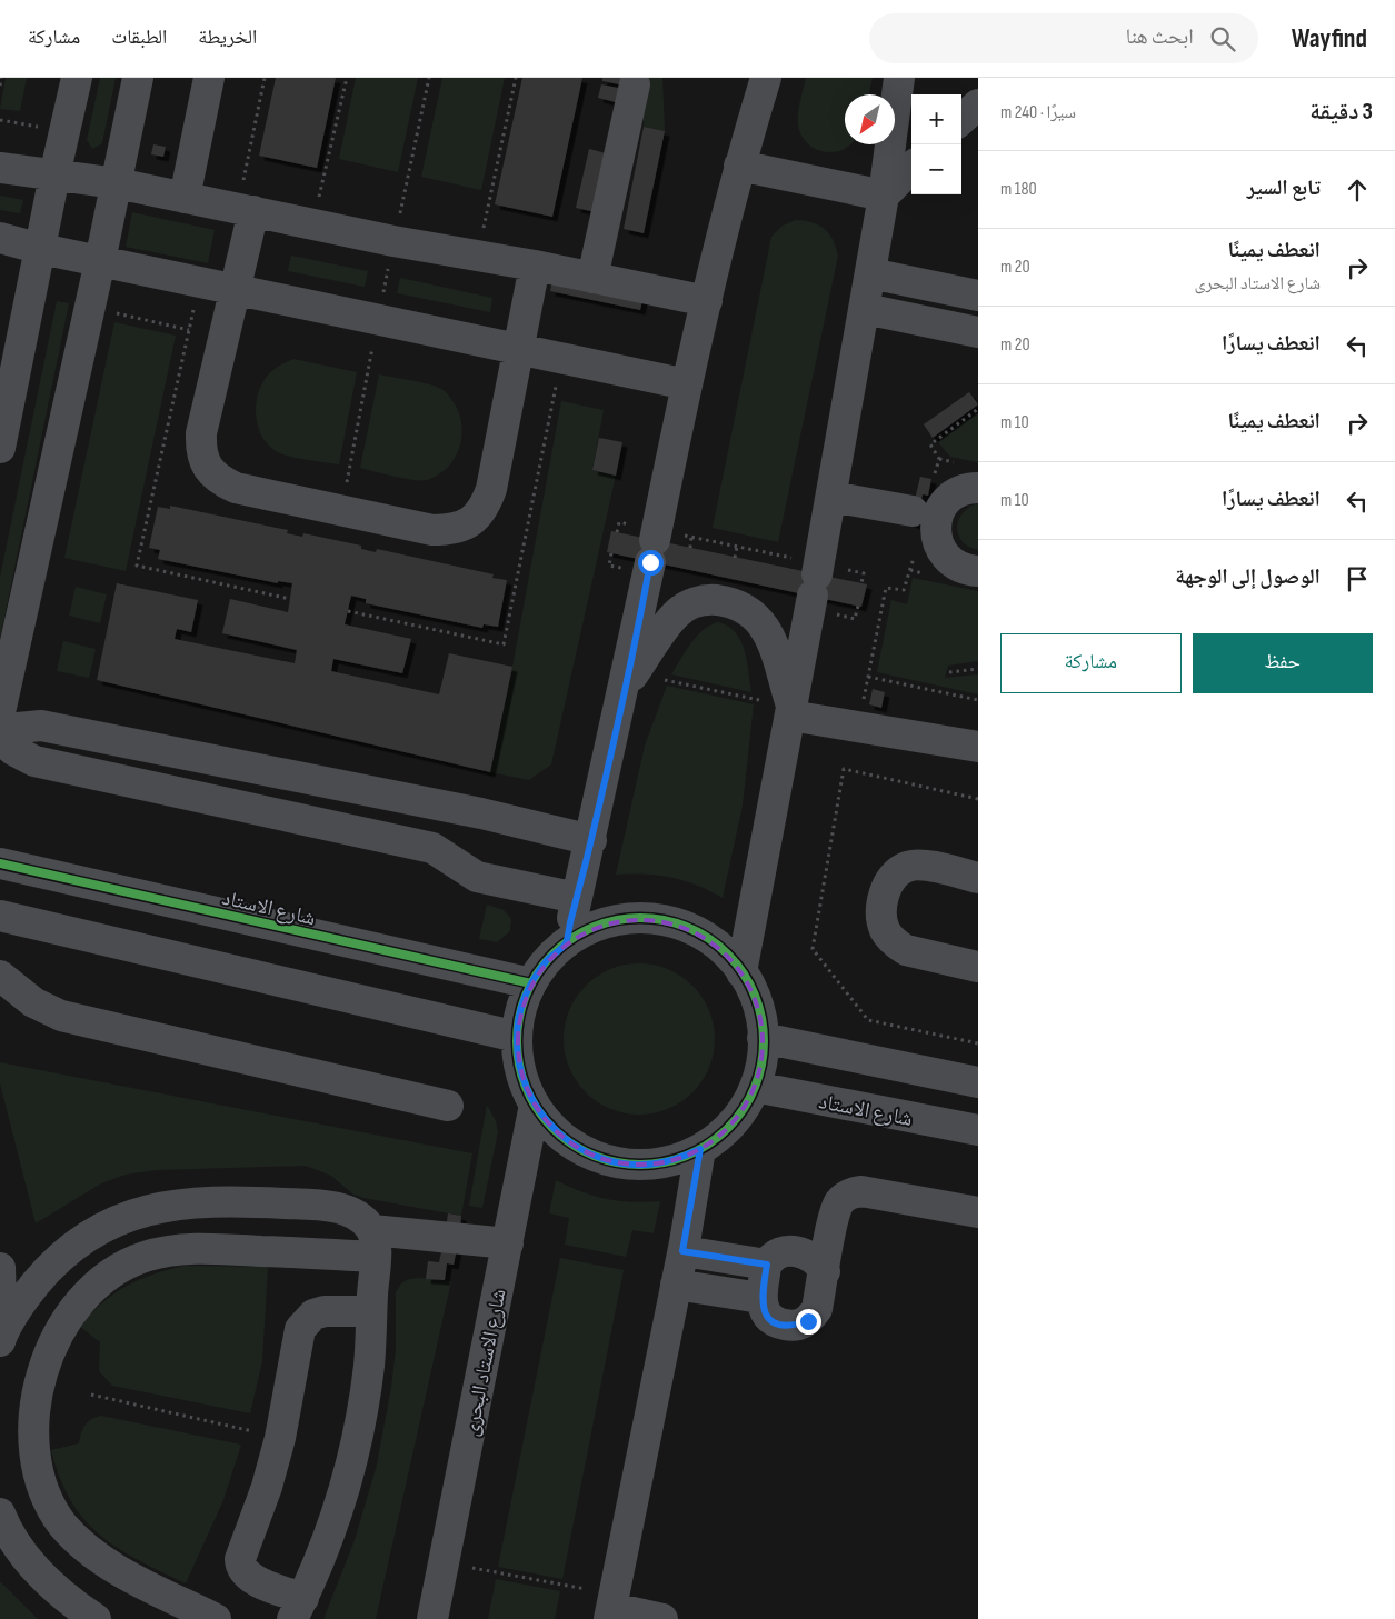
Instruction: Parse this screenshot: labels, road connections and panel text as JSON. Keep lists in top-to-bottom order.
{
  "streets": {
    "street": ["شارع الاستاد", "شارع الاستاد البحرى"]
  },
  "north": "bottom left",
  "page": {
    "header": "Wayfind",
    "search": "ابحث هنا",
    "nav": ["الخريطة", "الطبقات", "مشاركة"],
    "heading": ["3 دقيقة", "سيرًا · 240 m"],
    "map_buttons": ["+", "−"],
    "list": [
      ["تابع السير", "180 m"],
      ["انعطف يمينًا", "شارع الاستاد البحرى", "20 m"],
      ["انعطف يسارًا", "20 m"],
      ["انعطف يمينًا", "10 m"],
      ["انعطف يسارًا", "10 m"],
      "الوصول إلى الوجهة"
    ],
    "buttons": ["حفظ", "مشاركة"]
  }
}
